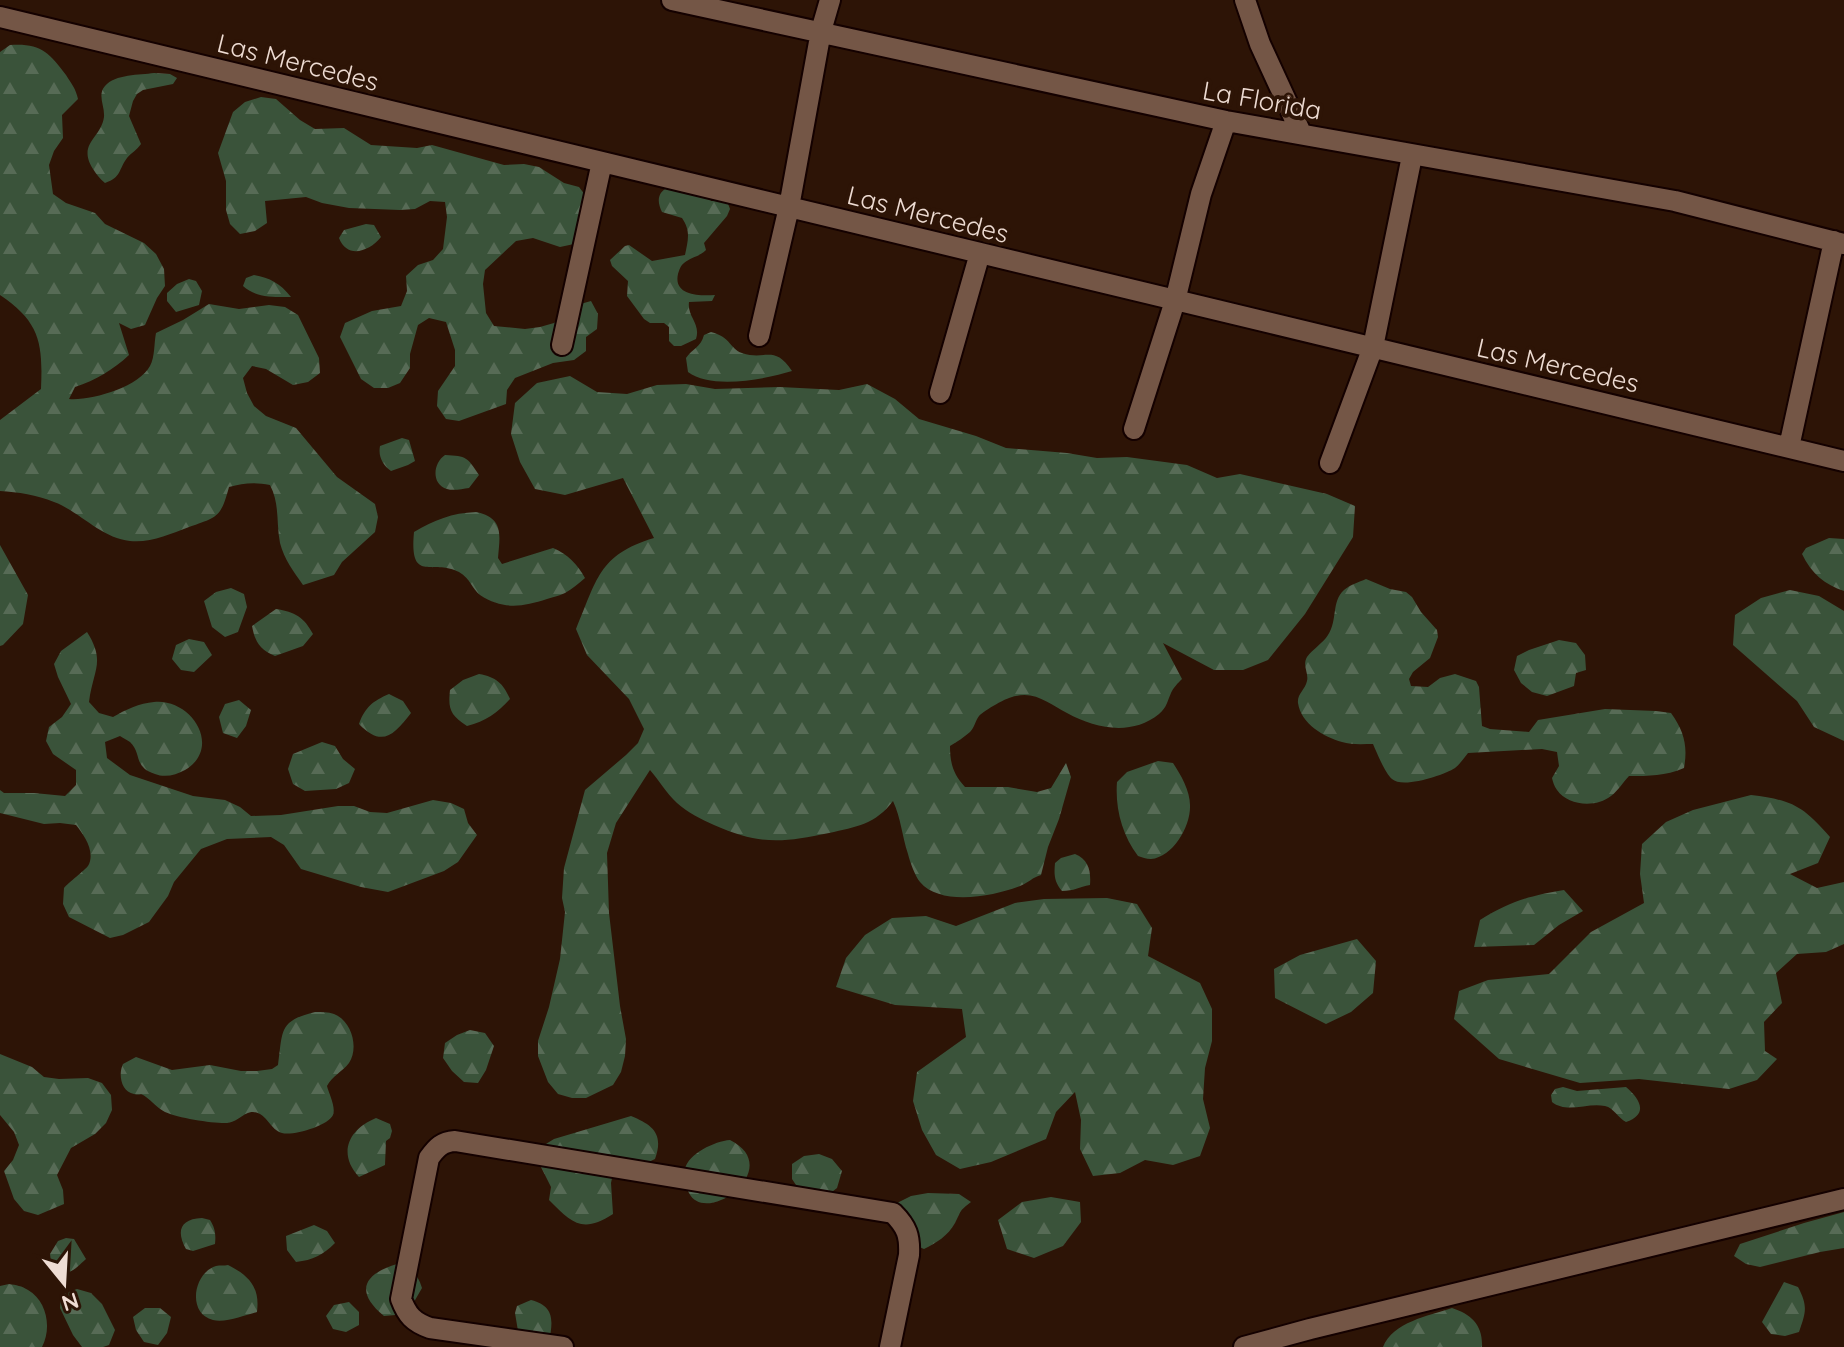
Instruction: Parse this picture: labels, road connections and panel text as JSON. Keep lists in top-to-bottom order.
{
  "streets": {
    "street": ["Las Mercedes", "La Florida"]
  },
  "north": "bottom"
}
